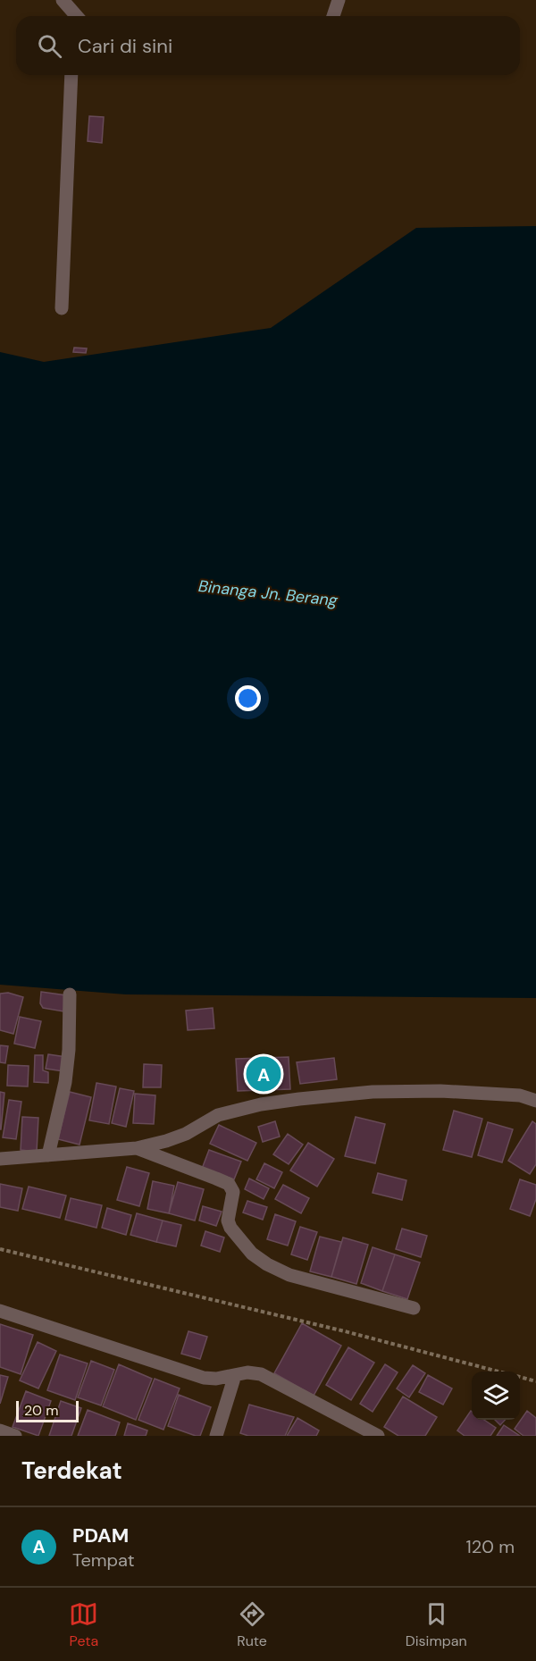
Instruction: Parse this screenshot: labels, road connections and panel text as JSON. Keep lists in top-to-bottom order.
{
  "water": ["Binanga Jn. Berang"],
  "scale_bar": "20 m",
  "page": {
    "search": "Cari di sini",
    "pins": "A",
    "scale": "20 m",
    "heading": "Terdekat",
    "list": [
      {
        "mark": "A",
        "name": "PDAM",
        "note": "Tempat",
        "value": "120 m"
      }
    ],
    "nav": ["Peta", "Rute", "Disimpan"]
  }
}
